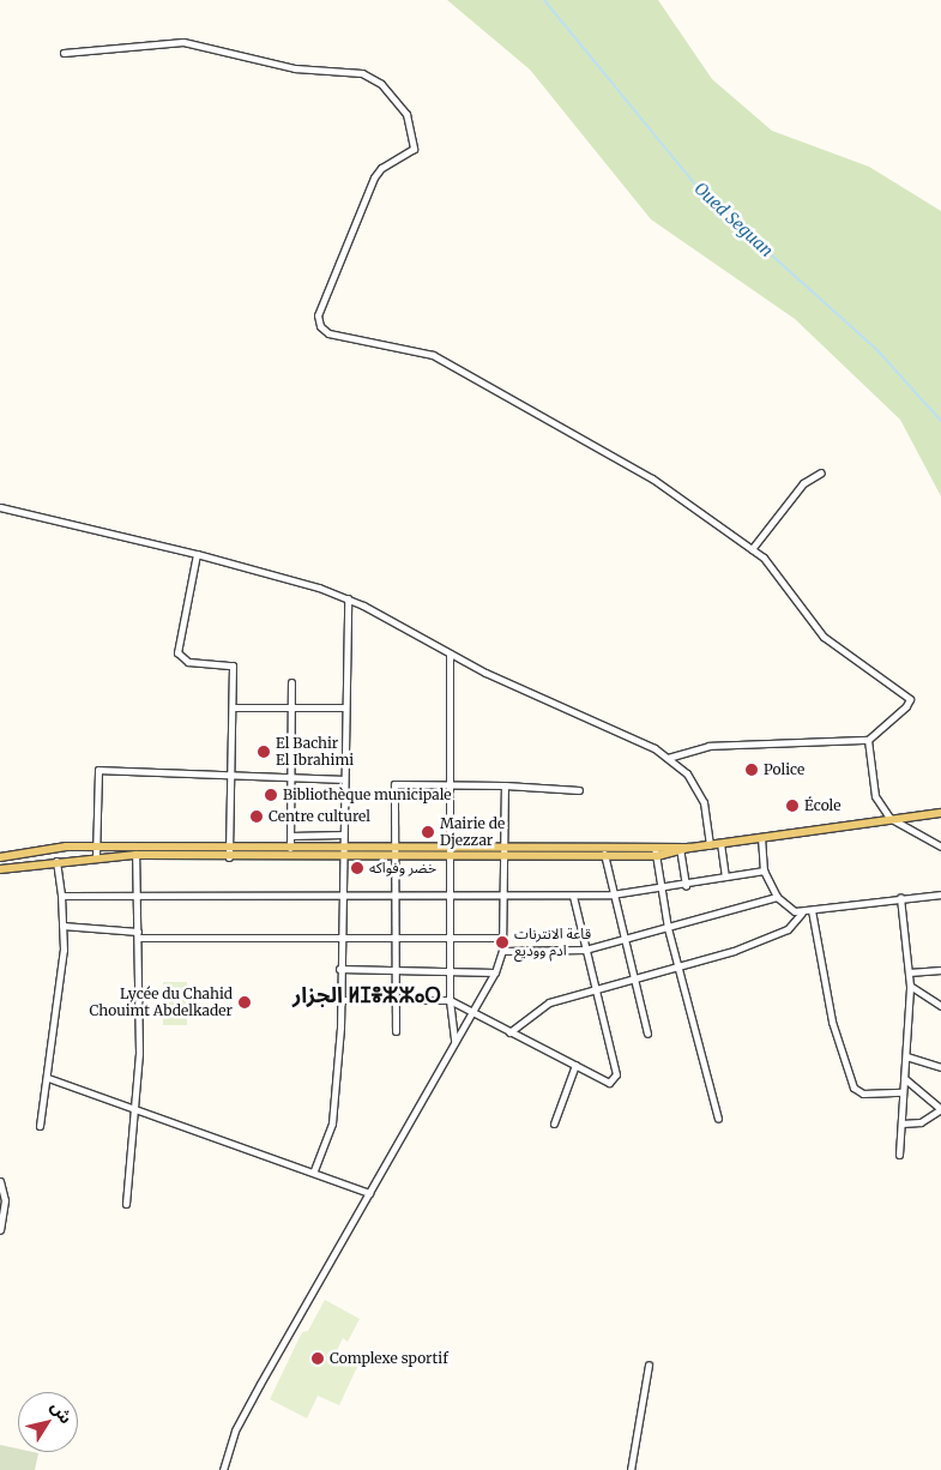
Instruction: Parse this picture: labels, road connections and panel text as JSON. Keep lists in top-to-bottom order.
{
  "districts": ["الجزار ⵍⵊⴻⵣⵣⴰⵔ"],
  "water": ["Oued Seguan"],
  "places": [
    "El Bachir El Ibrahimi",
    "Police",
    "Bibliothèque municipale",
    "École",
    "Centre culturel",
    "Mairie de Djezzar",
    "خضر وفواكه",
    "قاعة الانترنات ادم ووديع",
    "Lycée du Chahid Chouimt Abdelkader",
    "Complexe sportif"
  ],
  "north": "top right"
}
